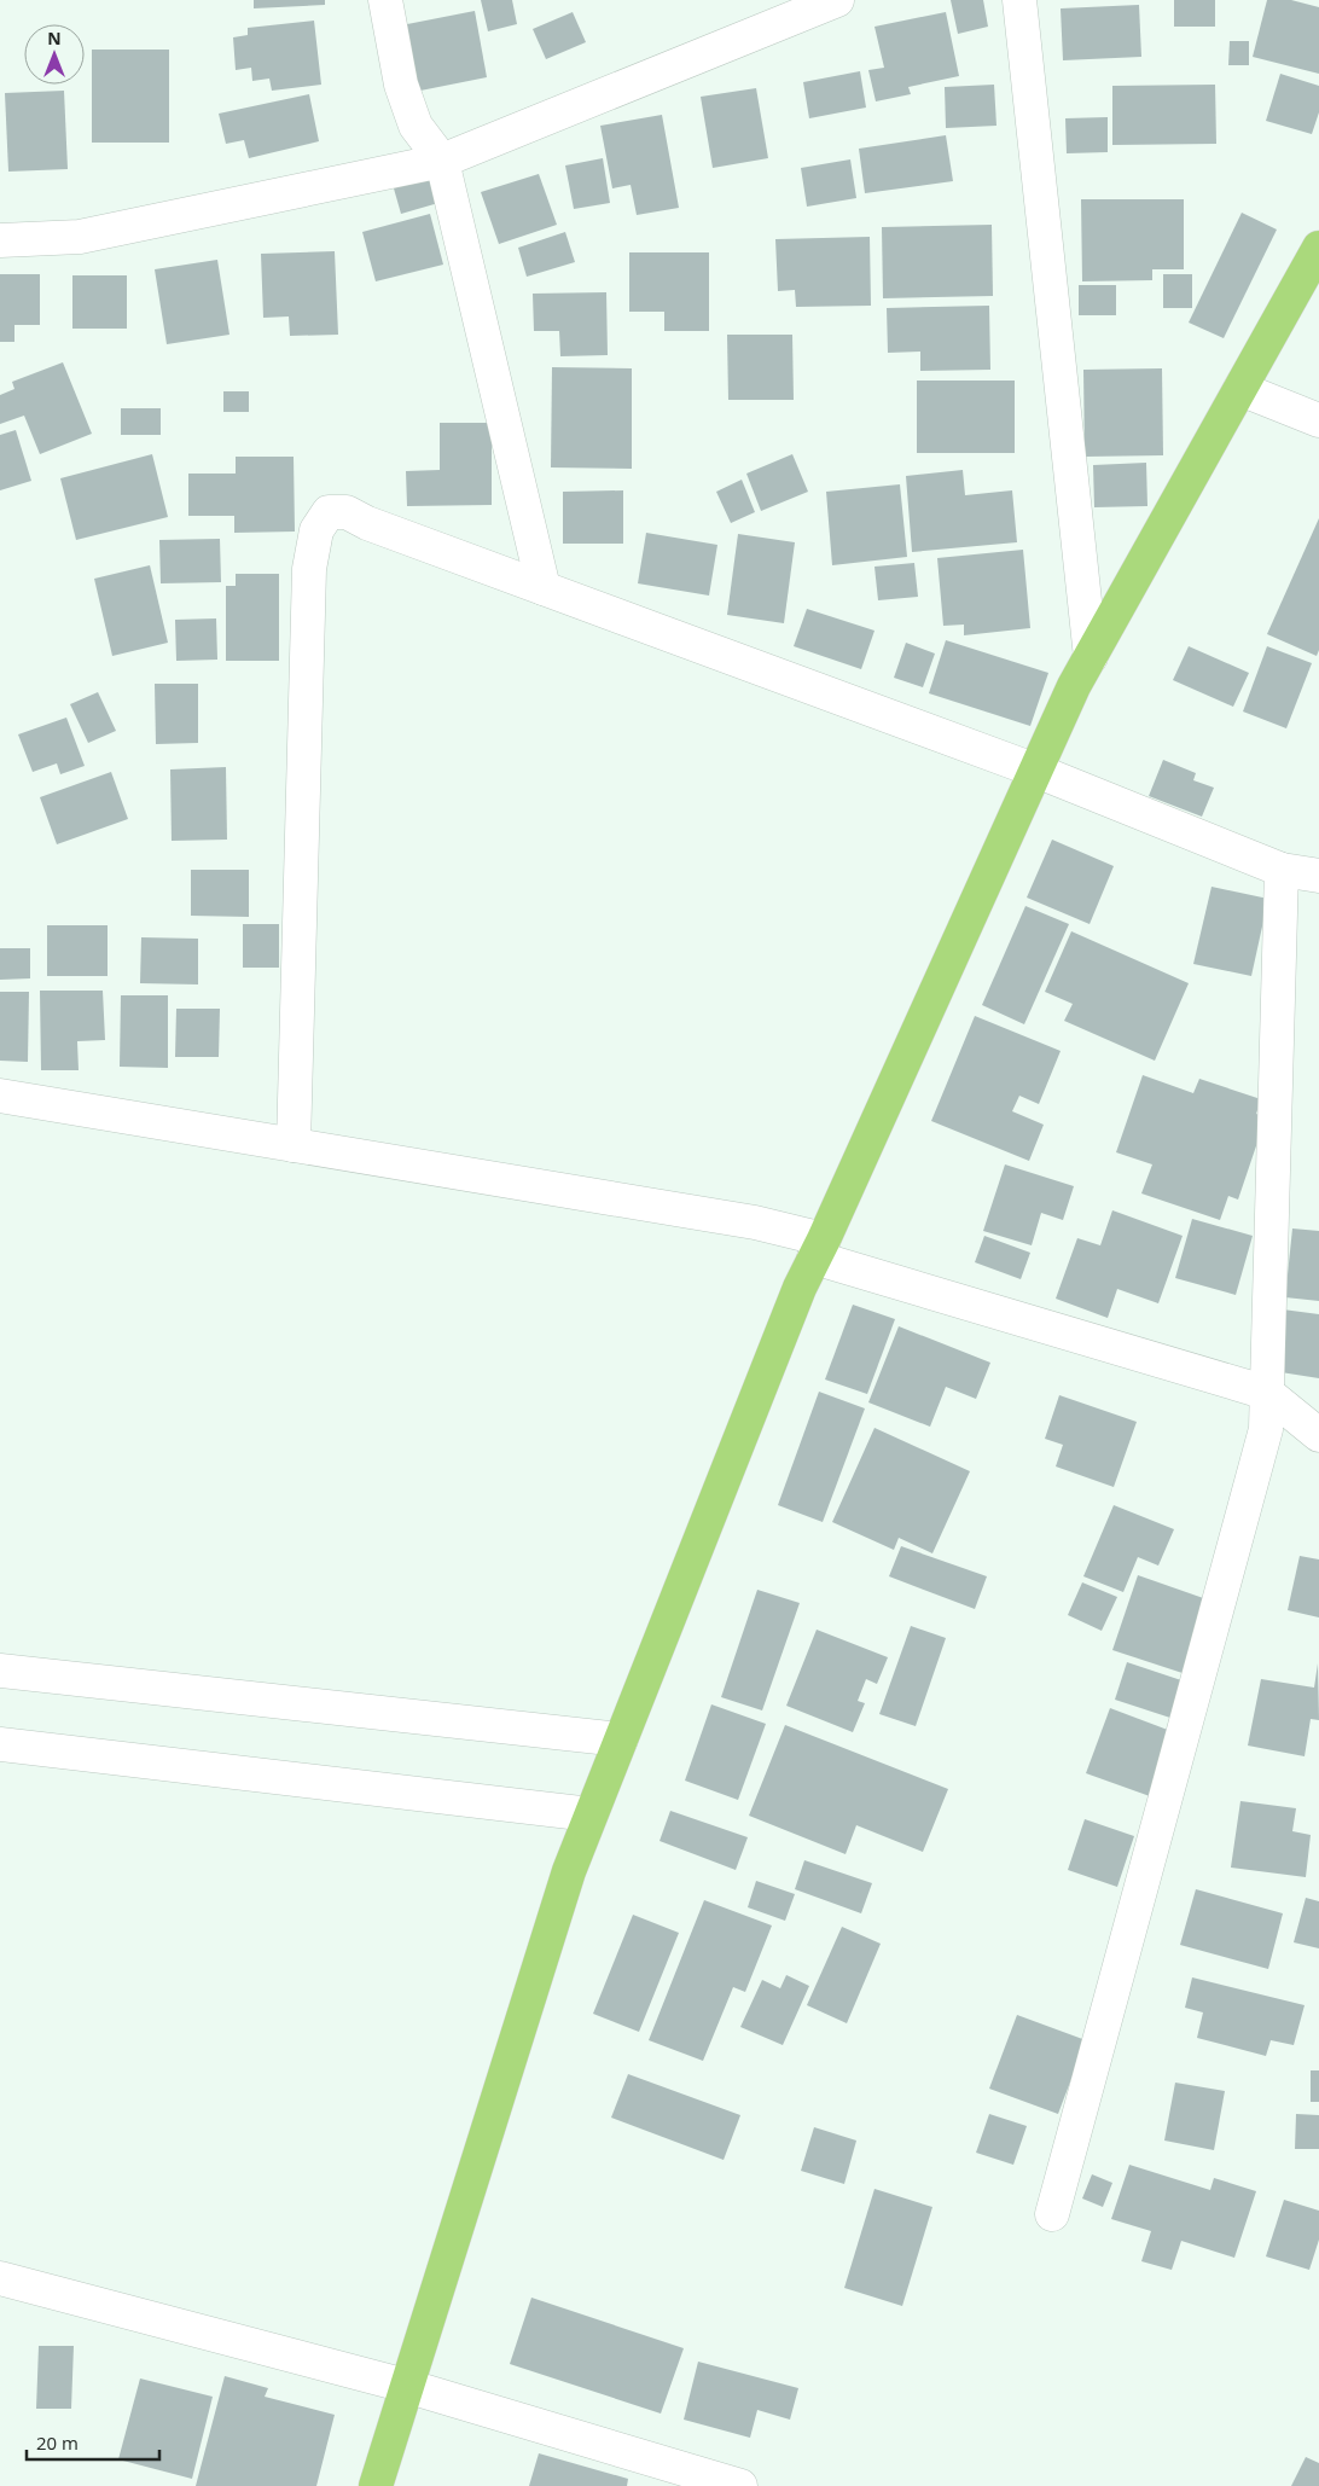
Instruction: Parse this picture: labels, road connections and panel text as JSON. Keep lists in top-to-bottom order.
{
  "scale_bar": "20 m",
  "north": "top"
}
